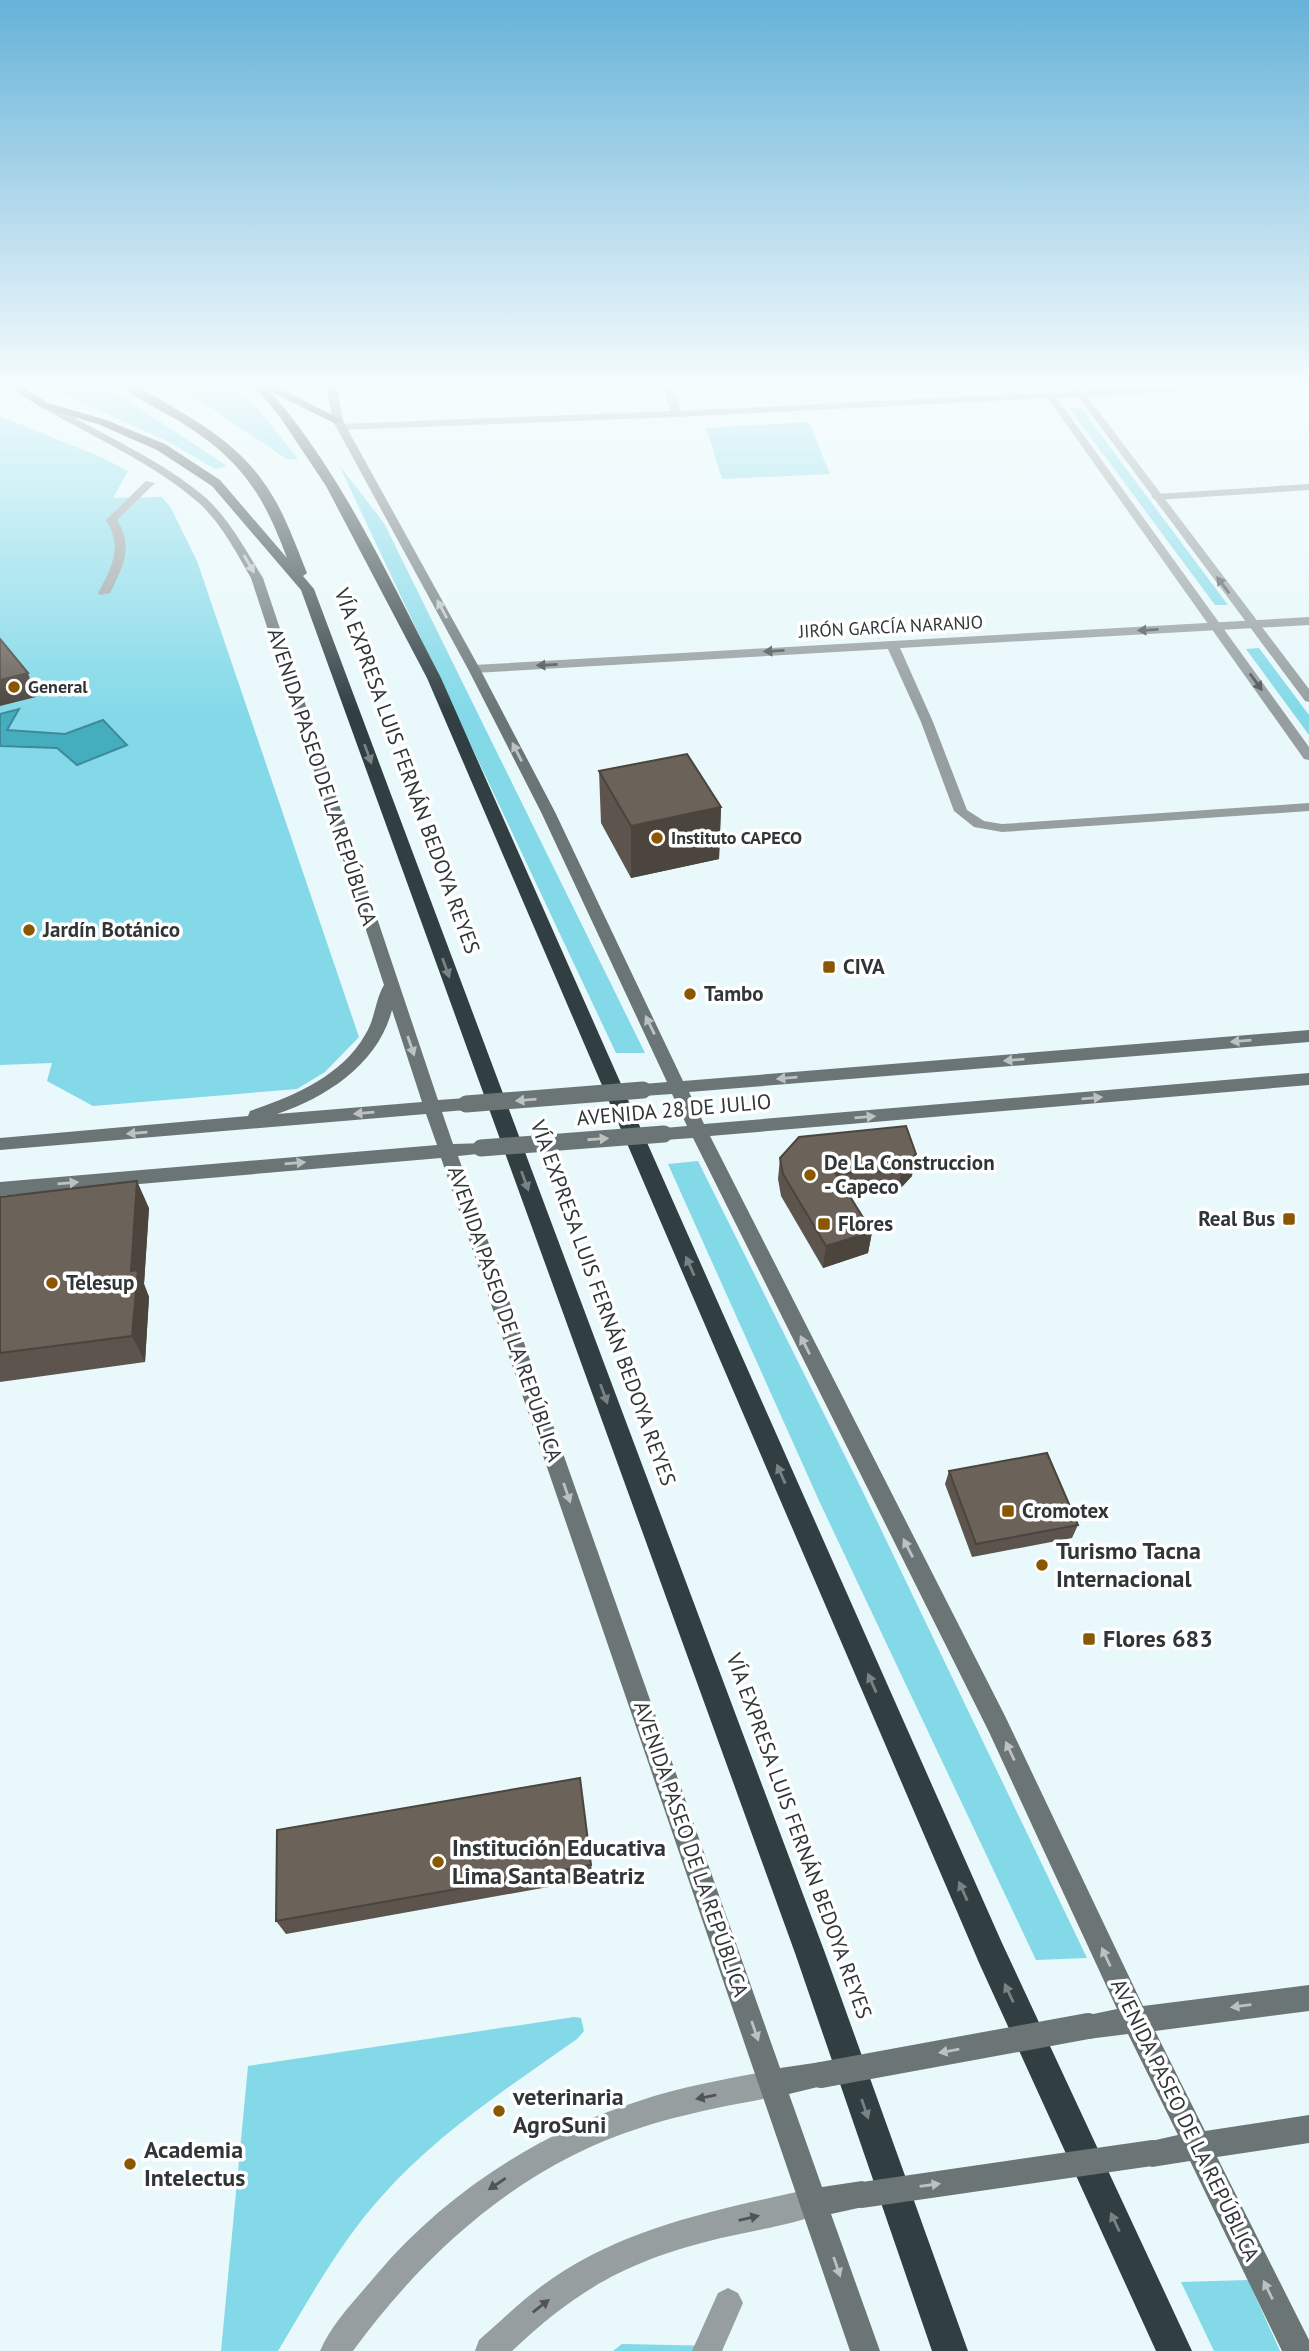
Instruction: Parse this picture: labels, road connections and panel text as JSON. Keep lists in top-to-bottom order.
{
  "streets": {
    "highway": ["VÍA EXPRESA LUIS FERNÁN BEDOYA REYES"],
    "main road": ["AVENIDA PASEO DE LA REPÚBLICA", "AVENIDA 28 DE JULIO"],
    "street": ["JIRÓN GARCÍA NARANJO"]
  },
  "crossings": [
    ["JIRÓN GARCÍA NARANJO", "AVENIDA PASEO DE LA REPÚBLICA"],
    ["AVENIDA PASEO DE LA REPÚBLICA", "AVENIDA 28 DE JULIO"]
  ],
  "one_way": ["JIRÓN GARCÍA NARANJO"],
  "places": {
    "other": [
      "General",
      "Instituto CAPECO",
      "Jardín Botánico",
      "Tambo",
      "De La Construccion - Capeco",
      "Telesup",
      "Turismo Tacna Internacional",
      "Institución Educativa Lima Santa Beatriz",
      "veterinaria AgroSuni",
      "Academia Intelectus"
    ],
    "transit": [
      "CIVA",
      "Real Bus",
      "Flores",
      "Cromotex",
      "Flores 683"
    ]
  }
}
